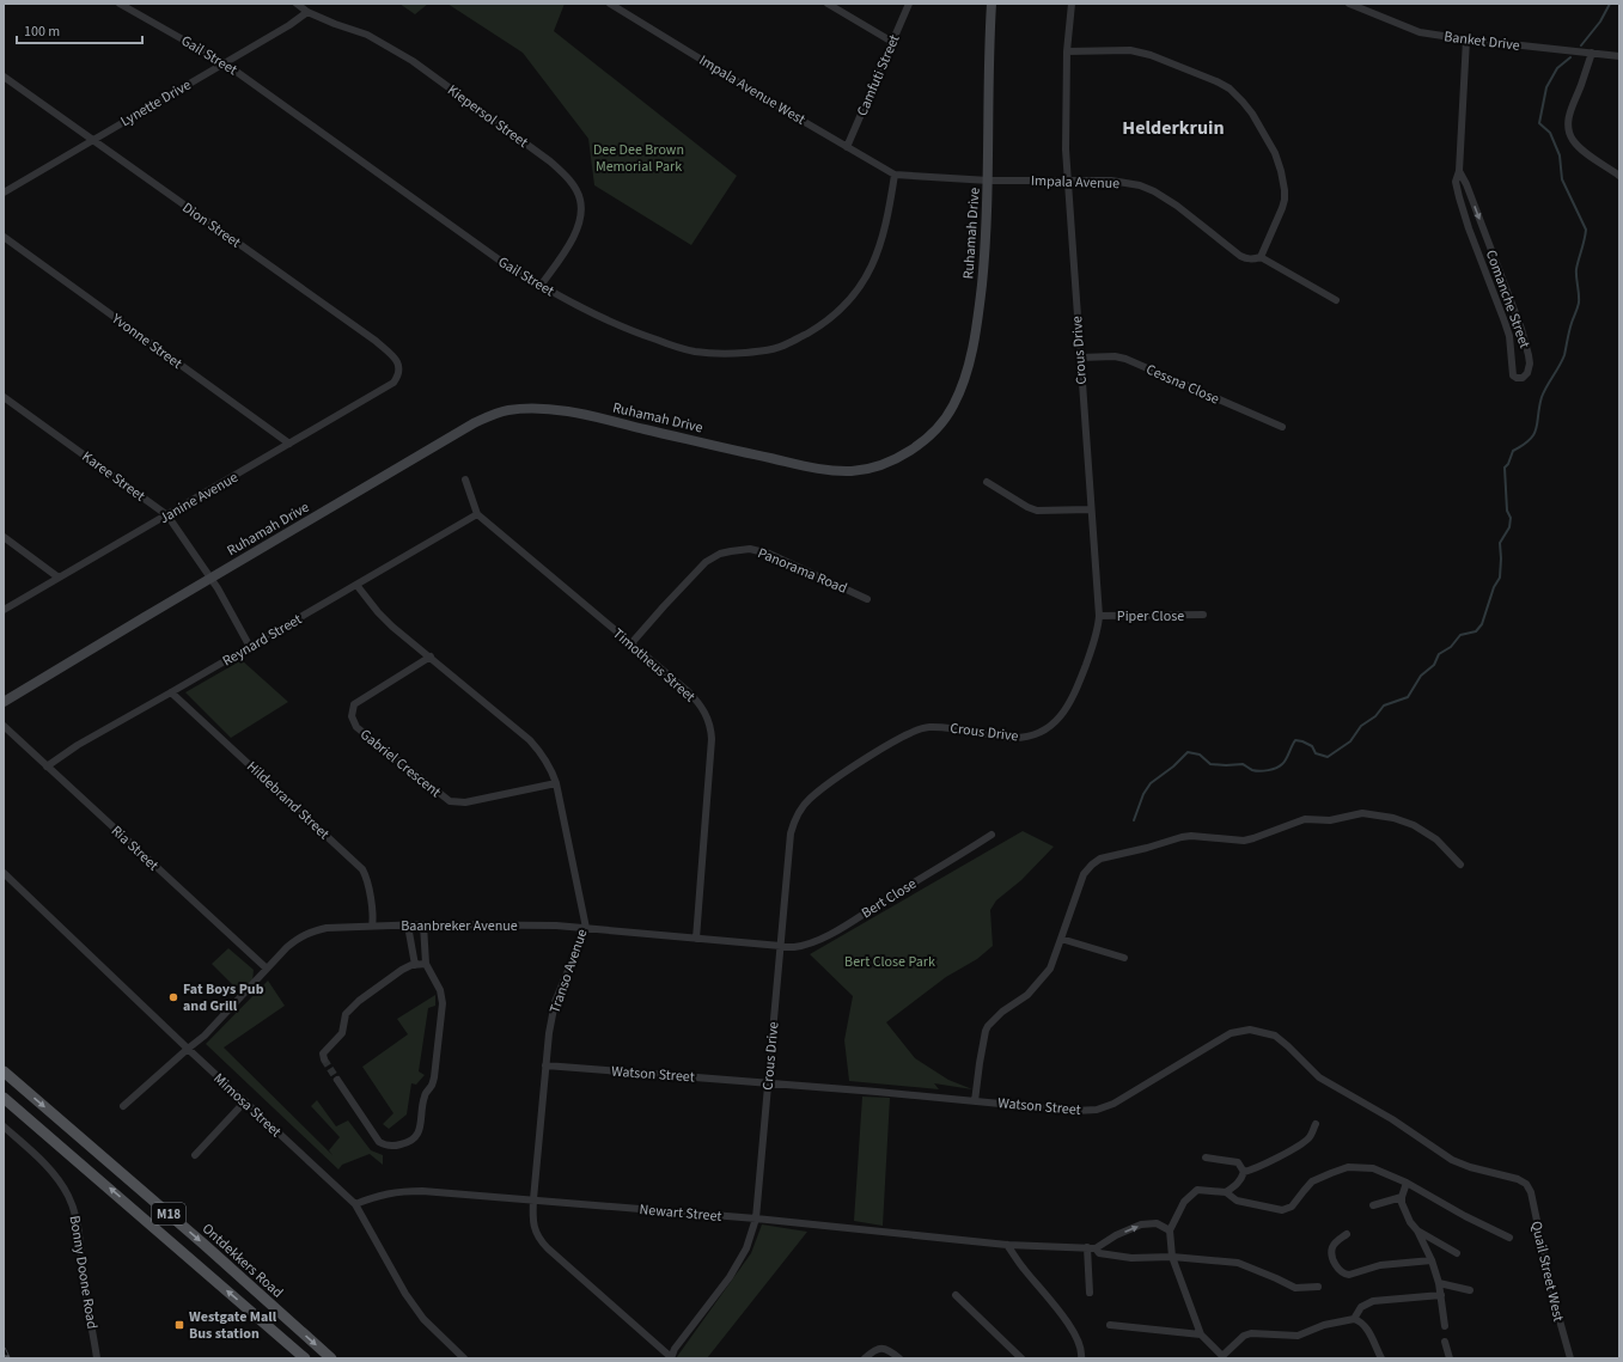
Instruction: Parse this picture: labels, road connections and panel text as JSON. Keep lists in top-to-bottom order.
{
  "streets": {
    "main road": ["M18", "Ontdekkers Road"],
    "street": [
      "Banket Drive",
      "Gail Street",
      "Camfuti Street",
      "Impala Avenue West",
      "Lynette Drive",
      "Kiepersol Street",
      "Impala Avenue",
      "Dion Street",
      "Ruhamah Drive",
      "Comanche Street",
      "Yvonne Street",
      "Crous Drive",
      "Cessna Close",
      "Karee Street",
      "Janine Avenue",
      "Panorama Road",
      "Piper Close",
      "Reynard Street",
      "Timotheus Street",
      "Gabriel Crescent",
      "Hildebrand Street",
      "Ria Street",
      "Bert Close",
      "Baanbreker Avenue",
      "Transo Avenue",
      "Watson Street",
      "Mimosa Street",
      "Newart Street",
      "Quail Street West",
      "Bonny Doone Road"
    ]
  },
  "crossings": [
    ["Banket Drive", "Comanche Street"],
    ["Gail Street", "Impala Avenue West"],
    ["Gail Street", "Lynette Drive"],
    ["Gail Street", "Kiepersol Street"],
    ["Gail Street", "Impala Avenue"],
    ["Camfuti Street", "Impala Avenue West"],
    ["Impala Avenue West", "Impala Avenue"],
    ["Lynette Drive", "Kiepersol Street"],
    ["Lynette Drive", "Dion Street"],
    ["Impala Avenue", "Ruhamah Drive"],
    ["Impala Avenue", "Crous Drive"],
    ["Dion Street", "Janine Avenue"],
    ["Ruhamah Drive", "Karee Street"],
    ["Yvonne Street", "Janine Avenue"],
    ["Crous Drive", "Cessna Close"],
    ["Crous Drive", "Piper Close"],
    ["Crous Drive", "Bert Close"],
    ["Crous Drive", "Baanbreker Avenue"],
    ["Crous Drive", "Transo Avenue"],
    ["Crous Drive", "Watson Street"],
    ["Crous Drive", "Newart Street"],
    ["Karee Street", "Janine Avenue"],
    ["Karee Street", "Reynard Street"],
    ["Panorama Road", "Timotheus Street"],
    ["Reynard Street", "Timotheus Street"],
    ["Reynard Street", "Hildebrand Street"],
    ["Reynard Street", "Ria Street"],
    ["Reynard Street", "Transo Avenue"],
    ["Timotheus Street", "Baanbreker Avenue"],
    ["Gabriel Crescent", "Transo Avenue"],
    ["Hildebrand Street", "Baanbreker Avenue"],
    ["Ria Street", "Baanbreker Avenue"],
    ["Bert Close", "Baanbreker Avenue"],
    ["Baanbreker Avenue", "Transo Avenue"],
    ["Baanbreker Avenue", "Mimosa Street"],
    ["Transo Avenue", "Watson Street"],
    ["Transo Avenue", "Newart Street"],
    ["Watson Street", "Quail Street West"],
    ["Mimosa Street", "Newart Street"]
  ],
  "districts": ["Helderkruin"],
  "parks": ["Dee Dee Brown Memorial Park", "Bert Close Park"],
  "places": {
    "other": ["Fat Boys Pub and Grill"],
    "transit": ["Westgate Mall Bus station"]
  },
  "scale_bar": "100 m"
}
